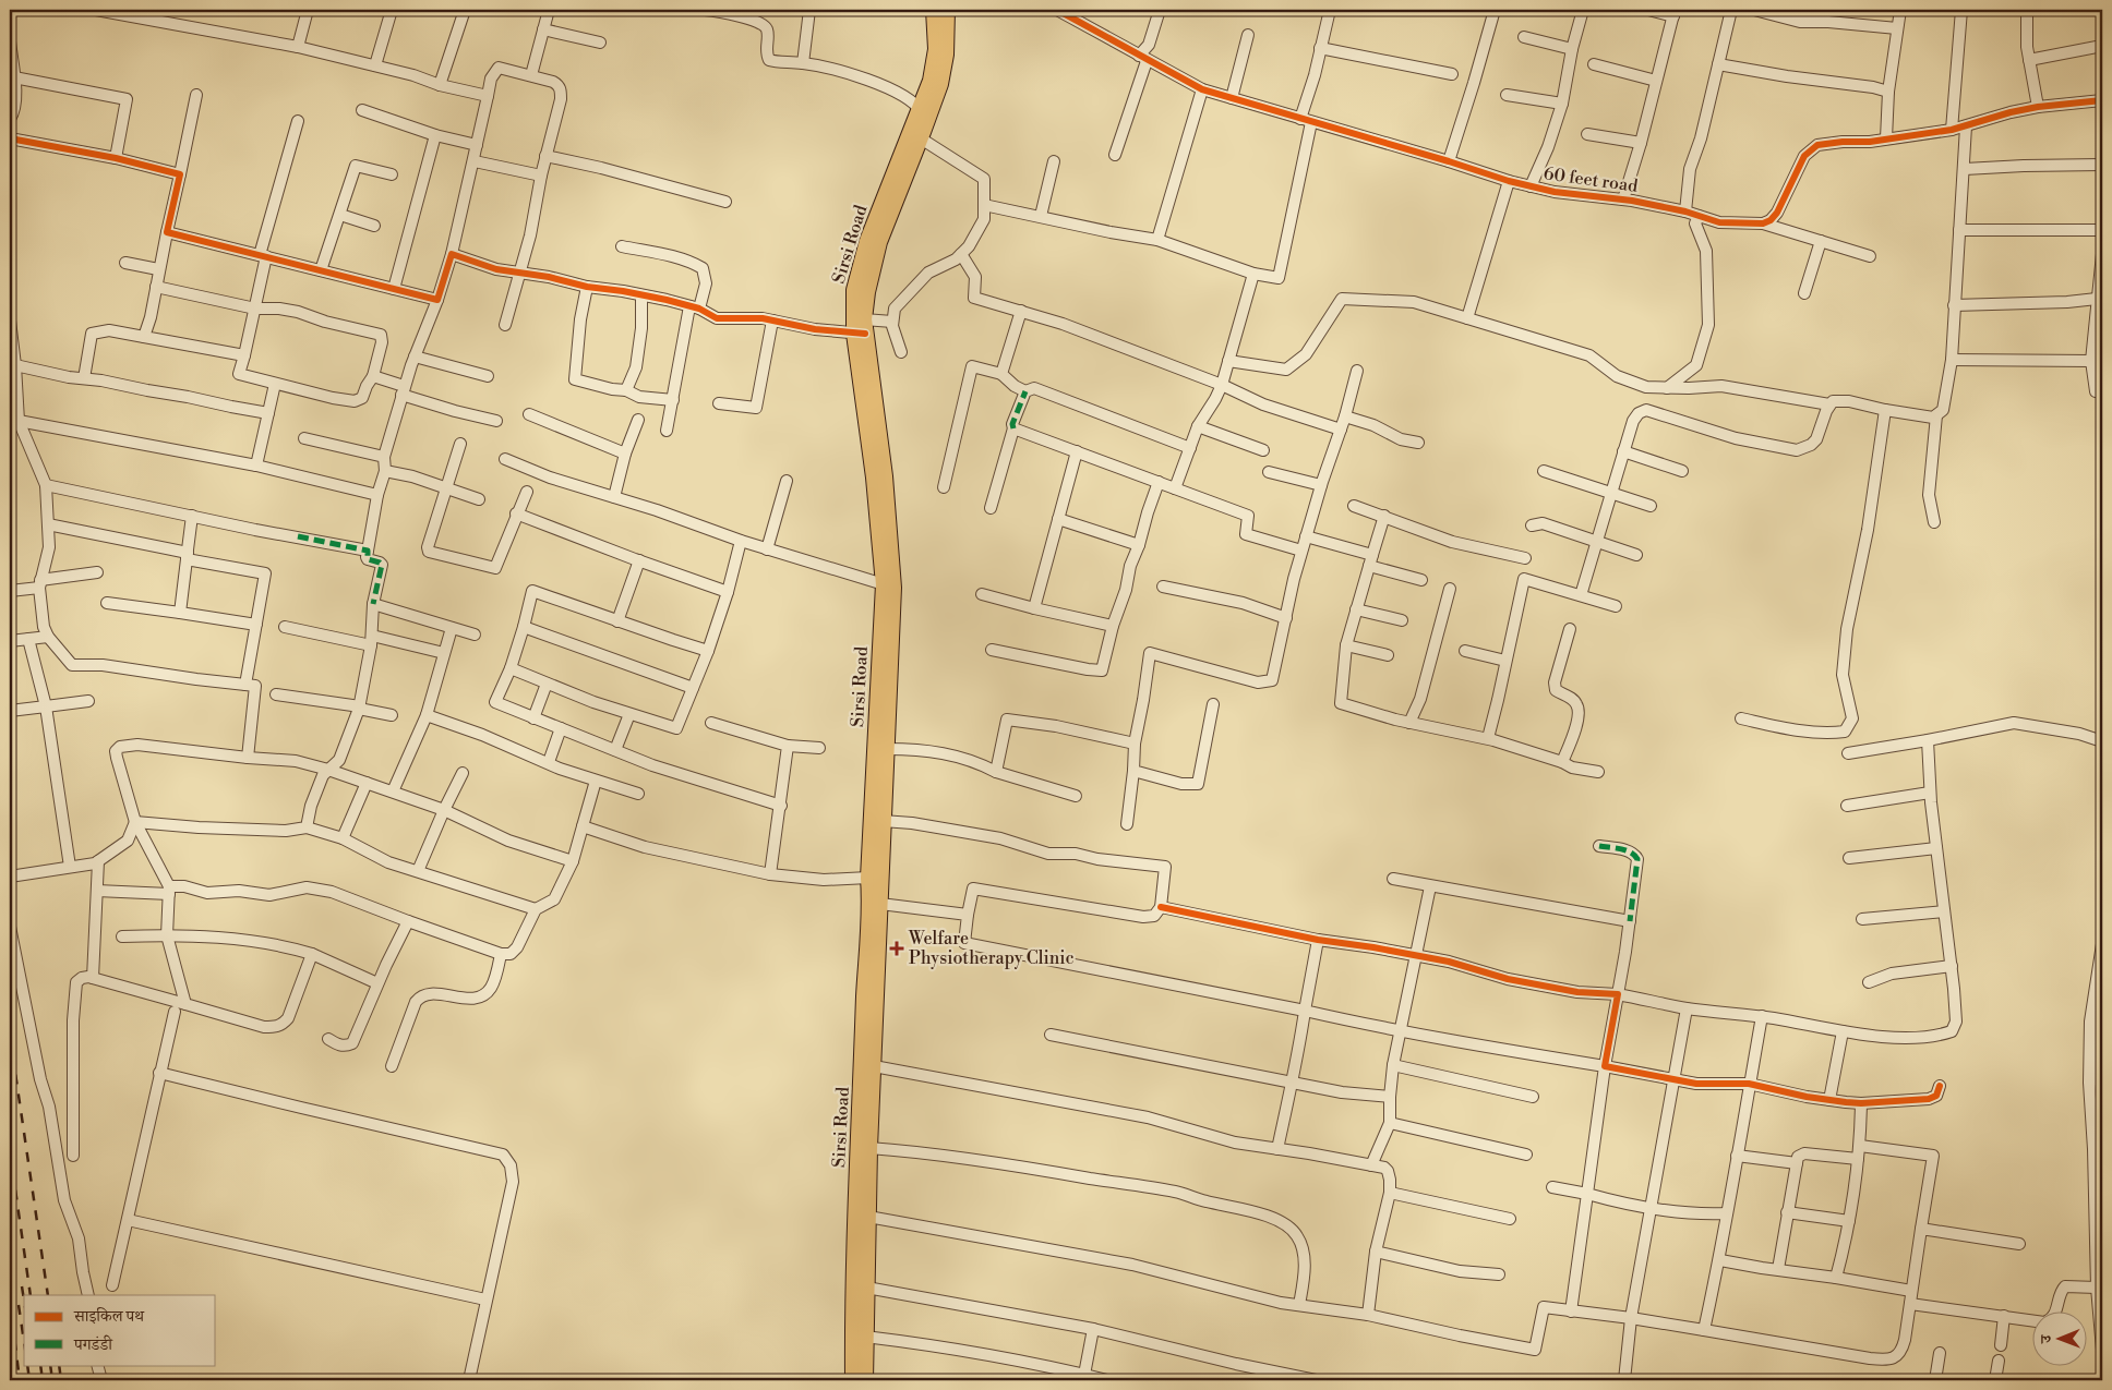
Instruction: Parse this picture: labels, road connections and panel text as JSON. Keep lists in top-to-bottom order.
{
  "streets": {
    "main road": ["Sirsi Road"],
    "street": ["60 feet road"]
  },
  "places": {
    "health": ["Welfare Physiotherapy Clinic"]
  },
  "legend": ["साइकिल पथ", "पगडंडी"],
  "north": "left"
}
